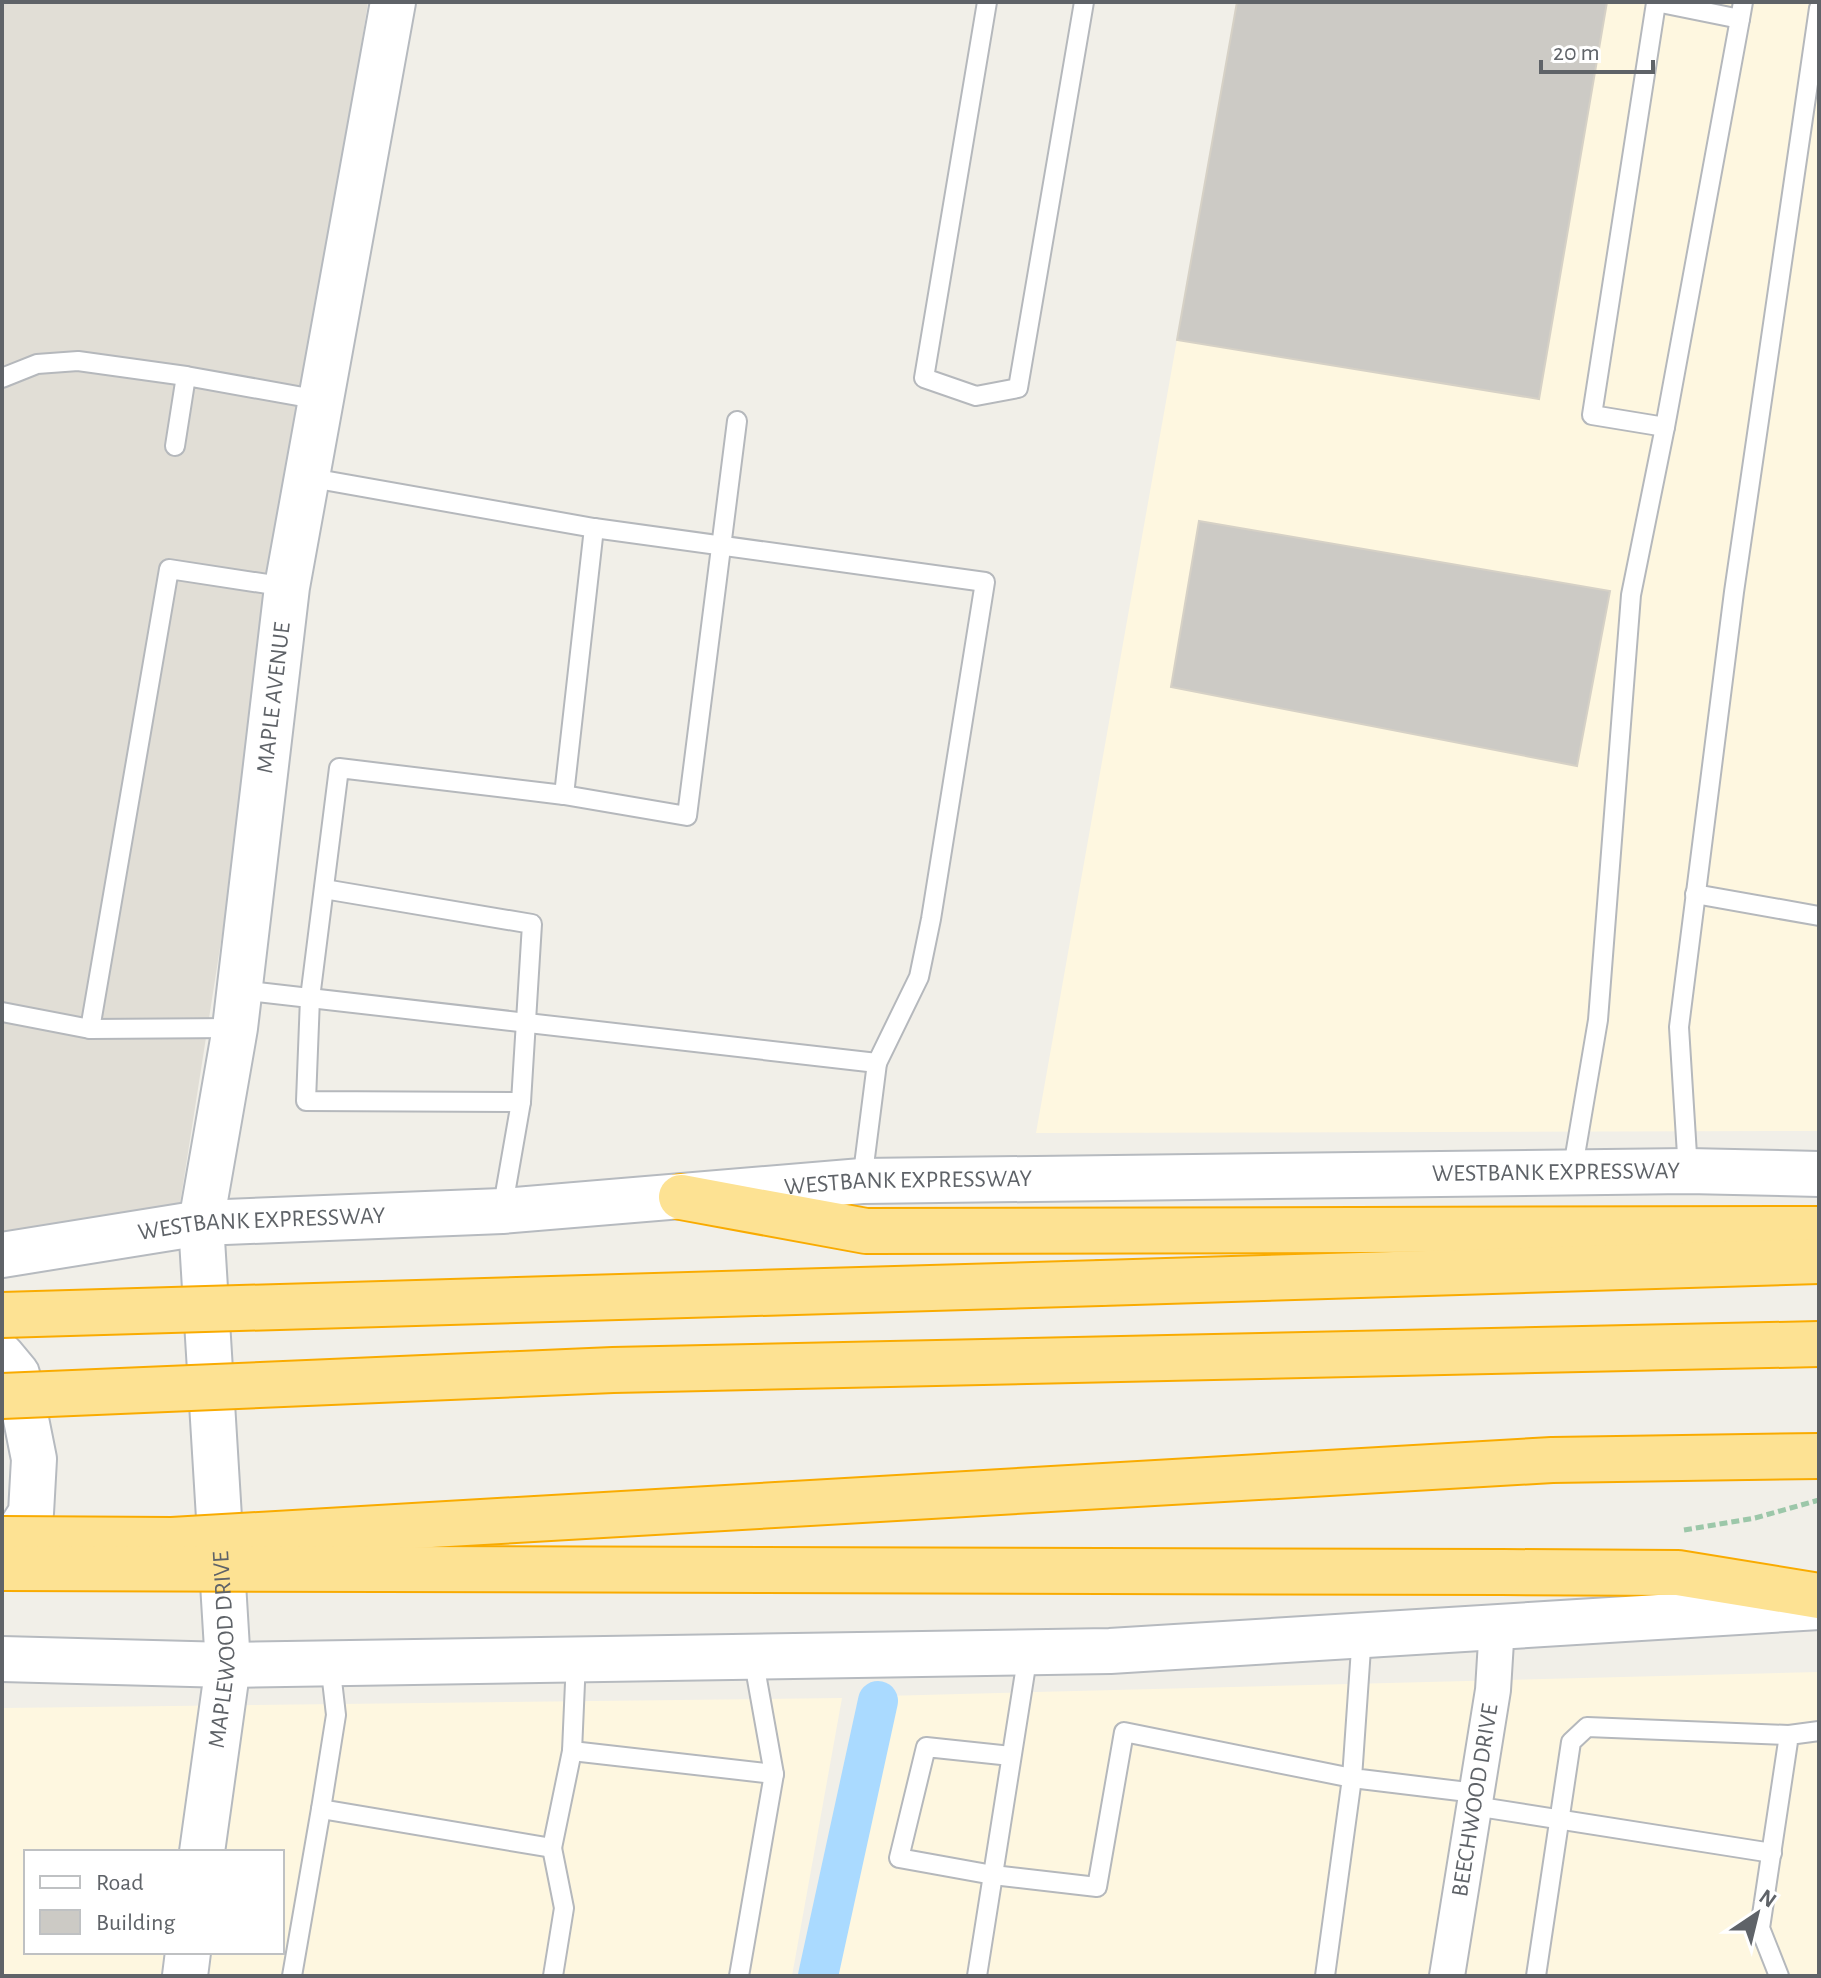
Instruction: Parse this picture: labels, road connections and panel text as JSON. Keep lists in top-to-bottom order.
{
  "streets": {
    "main road": ["MAPLE AVENUE", "WESTBANK EXPRESSWAY", "MAPLEWOOD DRIVE"],
    "street": ["BEECHWOOD DRIVE"]
  },
  "crossings": [
    ["MAPLE AVENUE", "WESTBANK EXPRESSWAY"],
    ["MAPLE AVENUE", "MAPLEWOOD DRIVE"]
  ],
  "legend": ["Road", "Building"],
  "scale_bar": "20 m",
  "north": "top right"
}
